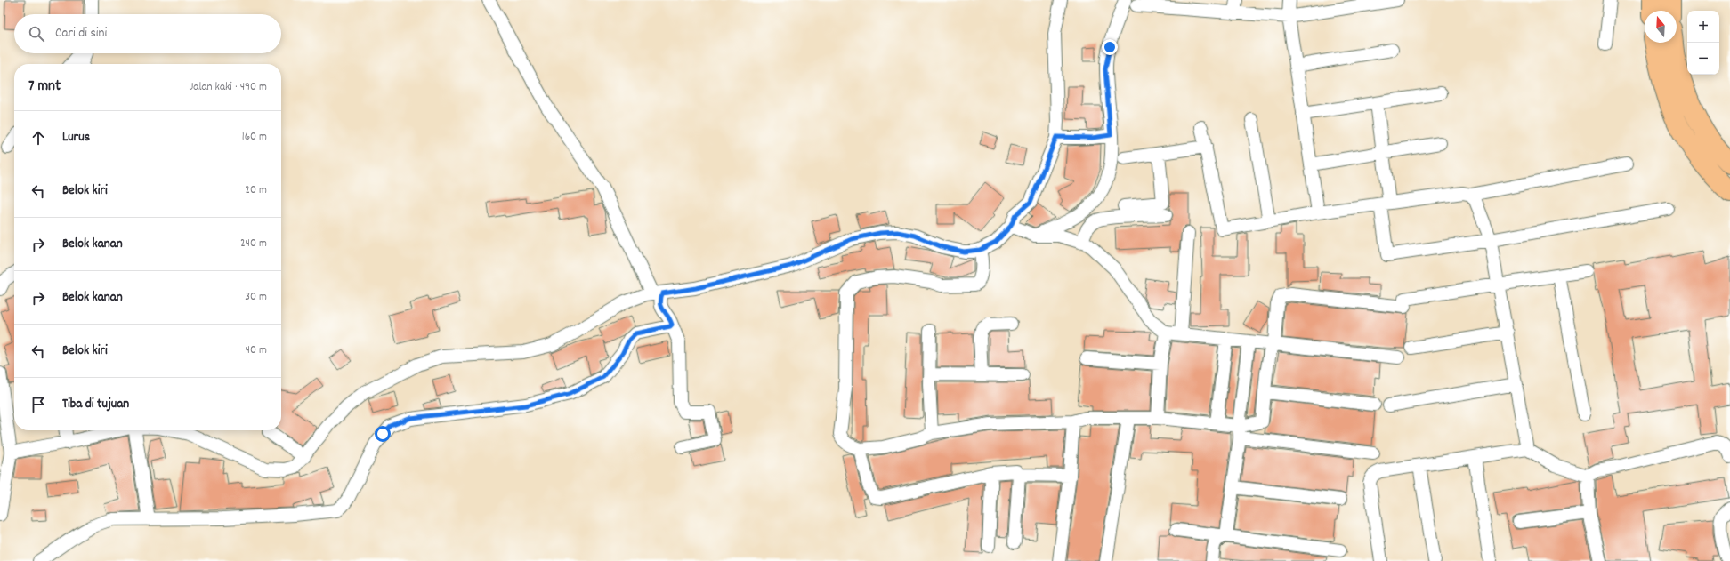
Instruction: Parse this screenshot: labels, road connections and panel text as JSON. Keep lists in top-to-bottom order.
{
  "north": "top",
  "page": {
    "map_buttons": ["+", "−"],
    "search": "Cari di sini",
    "heading": ["7 mnt", "Jalan kaki · 490 m"],
    "list": [
      ["Lurus", "160 m"],
      ["Belok kiri", "20 m"],
      ["Belok kanan", "240 m"],
      ["Belok kanan", "30 m"],
      ["Belok kiri", "40 m"],
      "Tiba di tujuan"
    ]
  }
}
